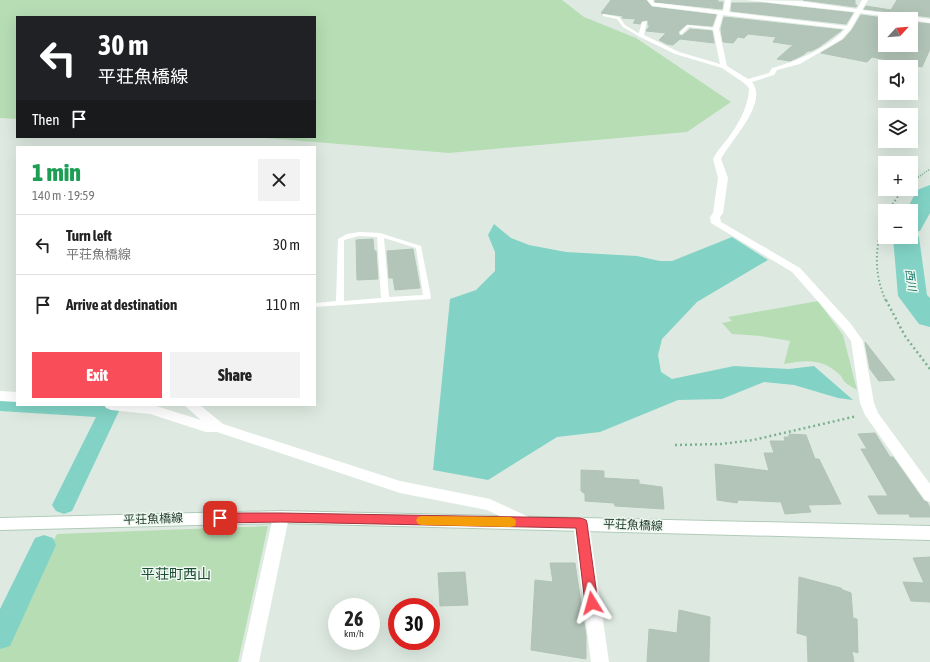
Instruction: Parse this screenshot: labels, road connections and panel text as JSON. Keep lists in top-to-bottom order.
{
  "streets": {
    "street": ["平荘魚橋線"]
  },
  "districts": ["平荘町西山"],
  "water": ["西川"],
  "north": "top right",
  "page": {
    "map_buttons": ["+", "−"],
    "turn": ["30 m", "平荘魚橋線"],
    "then": "Then",
    "heading": ["1 min", "140 m · 19:59"],
    "list": [
      {
        "name": "Turn left",
        "note": "平荘魚橋線",
        "value": "30 m"
      },
      {
        "name": "Arrive at destination",
        "value": "110 m"
      }
    ],
    "buttons": ["Exit", "Share"],
    "speed": "26 km/h",
    "limit": "30"
  }
}
